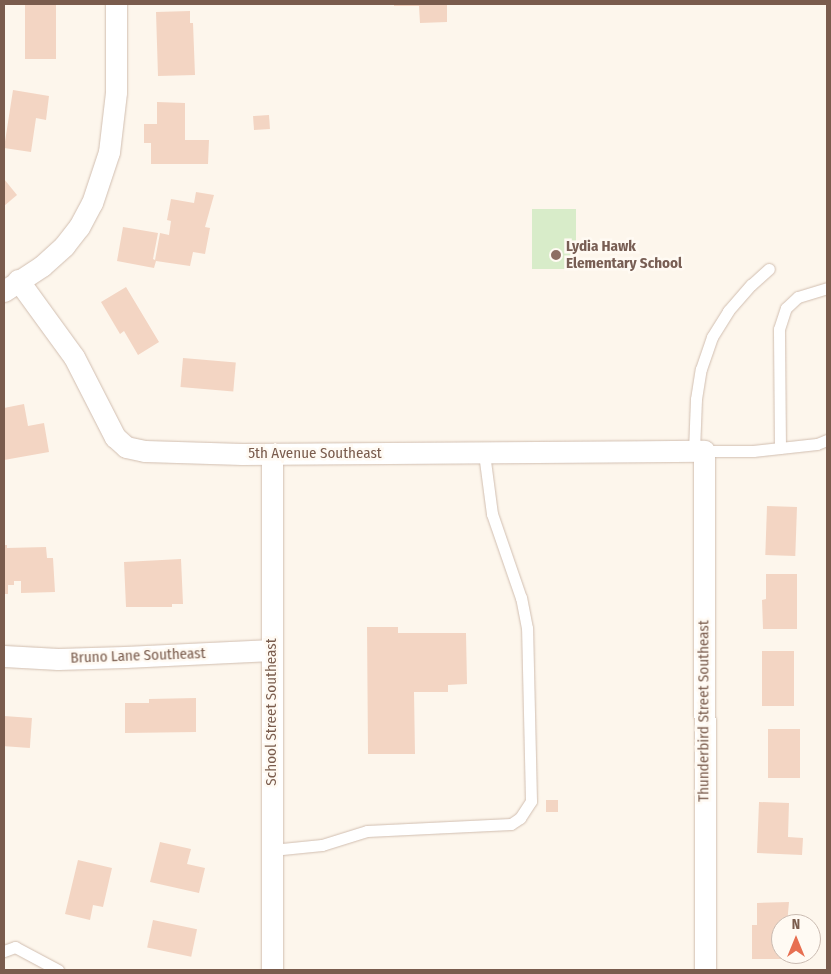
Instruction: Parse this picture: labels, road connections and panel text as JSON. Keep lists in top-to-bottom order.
{
  "streets": {
    "street": [
      "5th Avenue Southeast",
      "Bruno Lane Southeast",
      "Thunderbird Street Southeast",
      "School Street Southeast"
    ]
  },
  "crossings": [
    ["5th Avenue Southeast", "Thunderbird Street Southeast"],
    ["5th Avenue Southeast", "School Street Southeast"],
    ["Bruno Lane Southeast", "School Street Southeast"]
  ],
  "places": ["Lydia Hawk Elementary School"],
  "north": "top"
}
